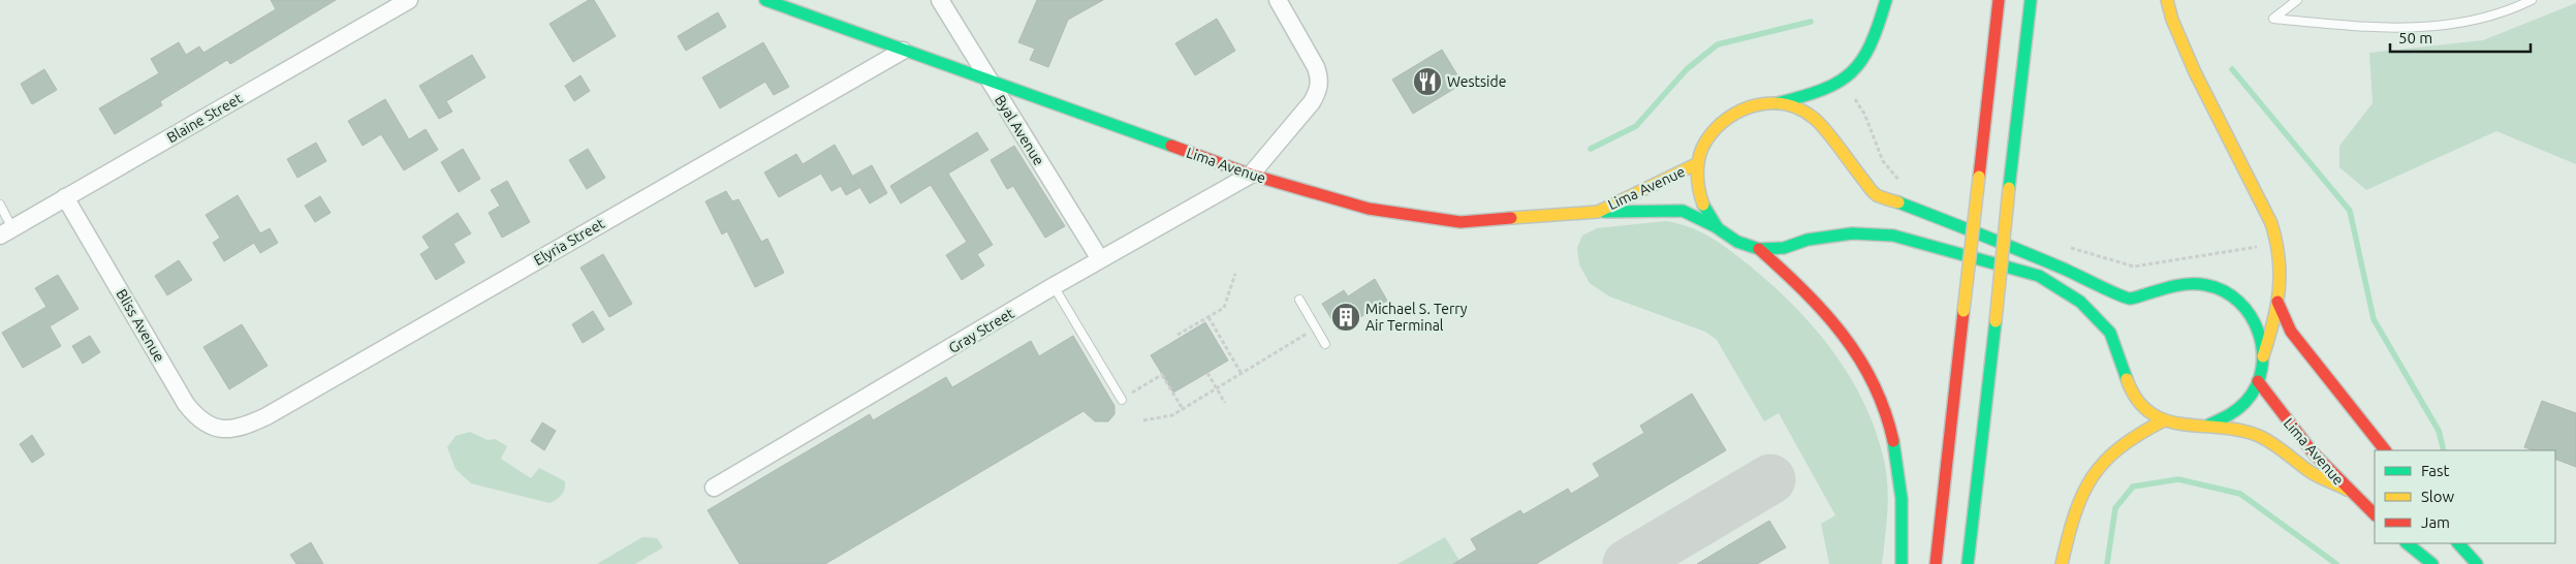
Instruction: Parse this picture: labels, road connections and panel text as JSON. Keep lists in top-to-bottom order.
{
  "streets": {
    "main road": ["Lima Avenue"],
    "street": [
      "Blaine Street",
      "Byal Avenue",
      "Elyria Street",
      "Bliss Avenue",
      "Gray Street"
    ]
  },
  "crossings": [
    ["Blaine Street", "Bliss Avenue"],
    ["Byal Avenue", "Lima Avenue"],
    ["Byal Avenue", "Gray Street"],
    ["Lima Avenue", "Elyria Street"],
    ["Lima Avenue", "Gray Street"],
    ["Elyria Street", "Bliss Avenue"]
  ],
  "places": {
    "restaurant": ["Westside"],
    "building": ["Michael S. Terry Air Terminal"]
  },
  "legend": ["Fast", "Slow", "Jam"],
  "scale_bar": "50 m"
}
